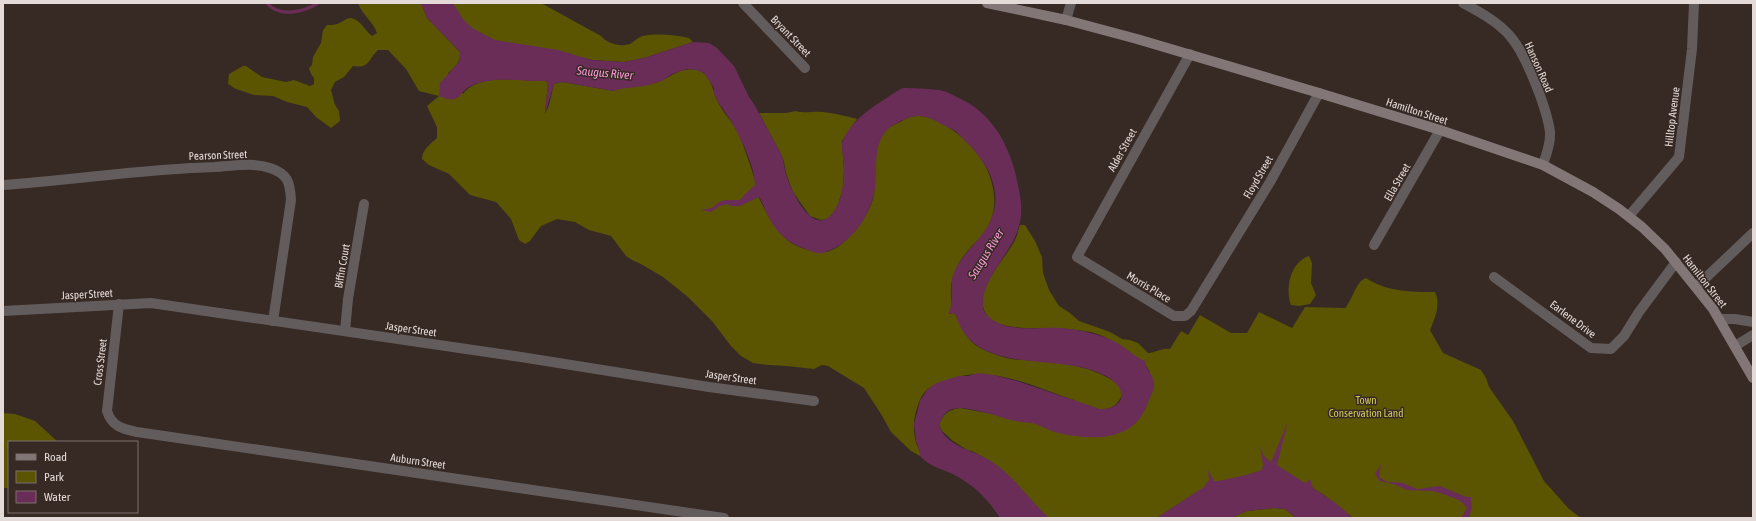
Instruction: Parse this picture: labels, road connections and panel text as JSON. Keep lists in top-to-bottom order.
{
  "streets": {
    "main road": ["Hamilton Street"],
    "street": [
      "Bryant Street",
      "Hanson Road",
      "Hilltop Avenue",
      "Alder Street",
      "Pearson Street",
      "Floyd Street",
      "Ella Street",
      "Biffin Court",
      "Morris Place",
      "Jasper Street",
      "Earlene Drive",
      "Cross Street",
      "Auburn Street"
    ]
  },
  "crossings": [
    ["Hanson Road", "Hamilton Street"],
    ["Hamilton Street", "Hilltop Avenue"],
    ["Hamilton Street", "Alder Street"],
    ["Hamilton Street", "Floyd Street"],
    ["Hamilton Street", "Ella Street"],
    ["Hamilton Street", "Earlene Drive"],
    ["Alder Street", "Morris Place"],
    ["Pearson Street", "Jasper Street"],
    ["Floyd Street", "Morris Place"],
    ["Biffin Court", "Jasper Street"],
    ["Jasper Street", "Cross Street"],
    ["Cross Street", "Auburn Street"]
  ],
  "water": ["Saugus River"],
  "parks": ["Town Conservation Land"],
  "legend": ["Road", "Park", "Water"]
}
